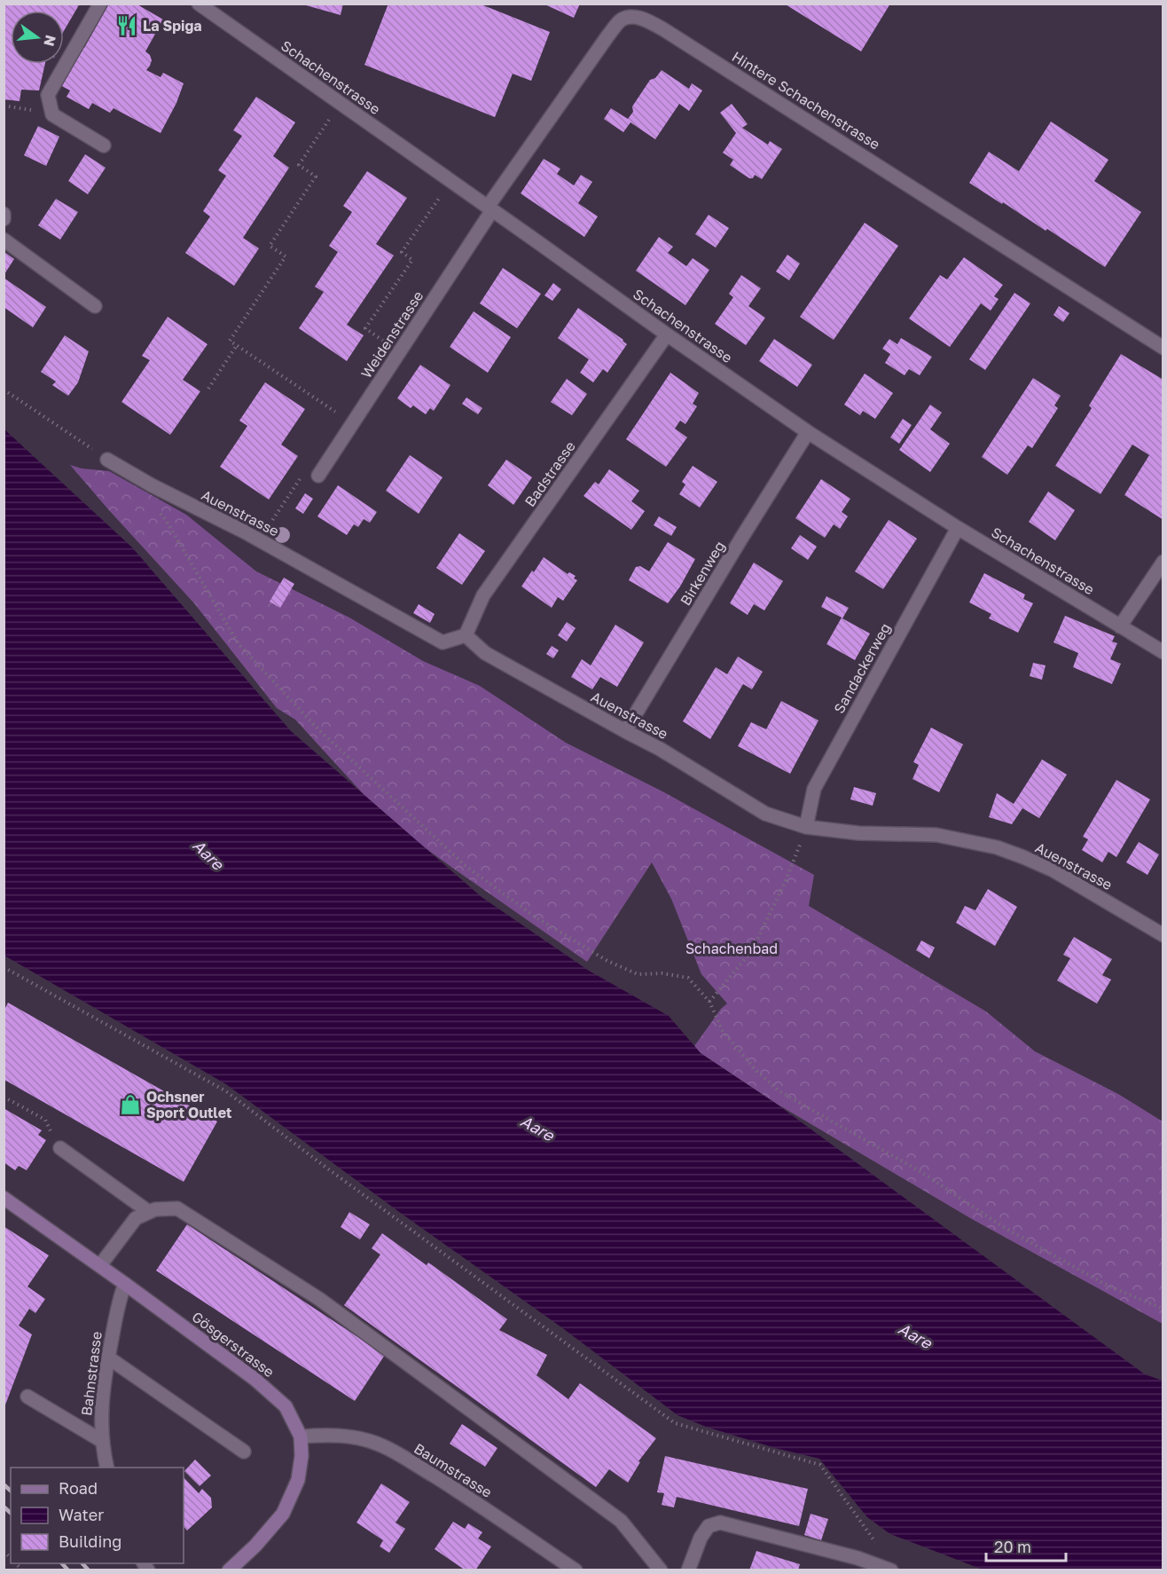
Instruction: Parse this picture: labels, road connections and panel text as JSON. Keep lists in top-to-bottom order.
{
  "streets": {
    "main road": ["Gösgerstrasse"],
    "street": [
      "Schachenstrasse",
      "Hintere Schachenstrasse",
      "Weidenstrasse",
      "Badstrasse",
      "Auenstrasse",
      "Birkenweg",
      "Sandackerweg",
      "Bahnstrasse",
      "Baumstrasse"
    ]
  },
  "crossings": [
    ["Schachenstrasse", "Hintere Schachenstrasse"],
    ["Schachenstrasse", "Weidenstrasse"],
    ["Schachenstrasse", "Badstrasse"],
    ["Schachenstrasse", "Birkenweg"],
    ["Schachenstrasse", "Sandackerweg"],
    ["Hintere Schachenstrasse", "Weidenstrasse"],
    ["Badstrasse", "Auenstrasse"],
    ["Auenstrasse", "Birkenweg"],
    ["Auenstrasse", "Sandackerweg"],
    ["Gösgerstrasse", "Bahnstrasse"],
    ["Gösgerstrasse", "Baumstrasse"]
  ],
  "water": ["Aare"],
  "parks": ["Schachenbad"],
  "places": {
    "restaurant": ["La Spiga"],
    "shop": ["Ochsner Sport Outlet"]
  },
  "legend": ["Road", "Water", "Building"],
  "scale_bar": "20 m",
  "north": "right"
}
